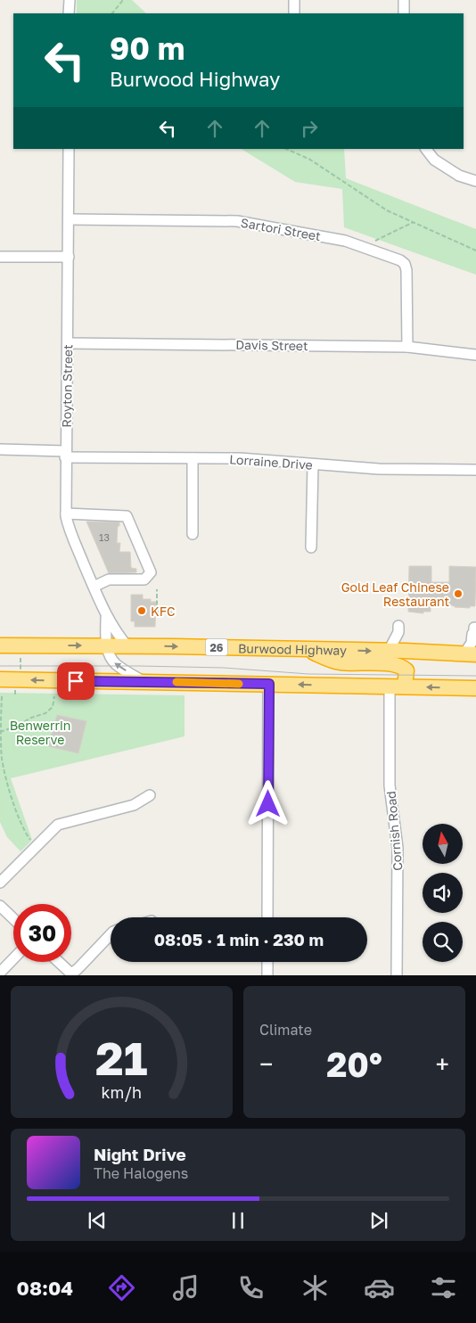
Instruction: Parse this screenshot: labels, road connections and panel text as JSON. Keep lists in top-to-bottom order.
{
  "streets": {
    "highway": ["26", "Burwood Highway"],
    "street": [
      "Sartori Street",
      "Davis Street",
      "Royton Street",
      "Lorraine Drive",
      "Cornish Road"
    ]
  },
  "crossings": [
    ["Sartori Street", "Davis Street"],
    ["Sartori Street", "Royton Street"],
    ["Davis Street", "Royton Street"],
    ["Royton Street", "Lorraine Drive"],
    ["Royton Street", "Burwood Highway"]
  ],
  "parks": ["Benwerrin Reserve"],
  "places": ["Gold Leaf Chinese Restaurant", "KFC"],
  "house_numbers": ["13"],
  "north": "top",
  "page": {
    "turn": ["90 m", "Burwood Highway"],
    "limit": "30",
    "trip": "08:05 · 1 min · 230 m",
    "tile": "Climate",
    "heat": ["−", "20°", "+"],
    "song": ["Night Drive", "The Halogens"],
    "tabs": "08:04",
    "gauge": ["21", "km/h"]
  }
}
